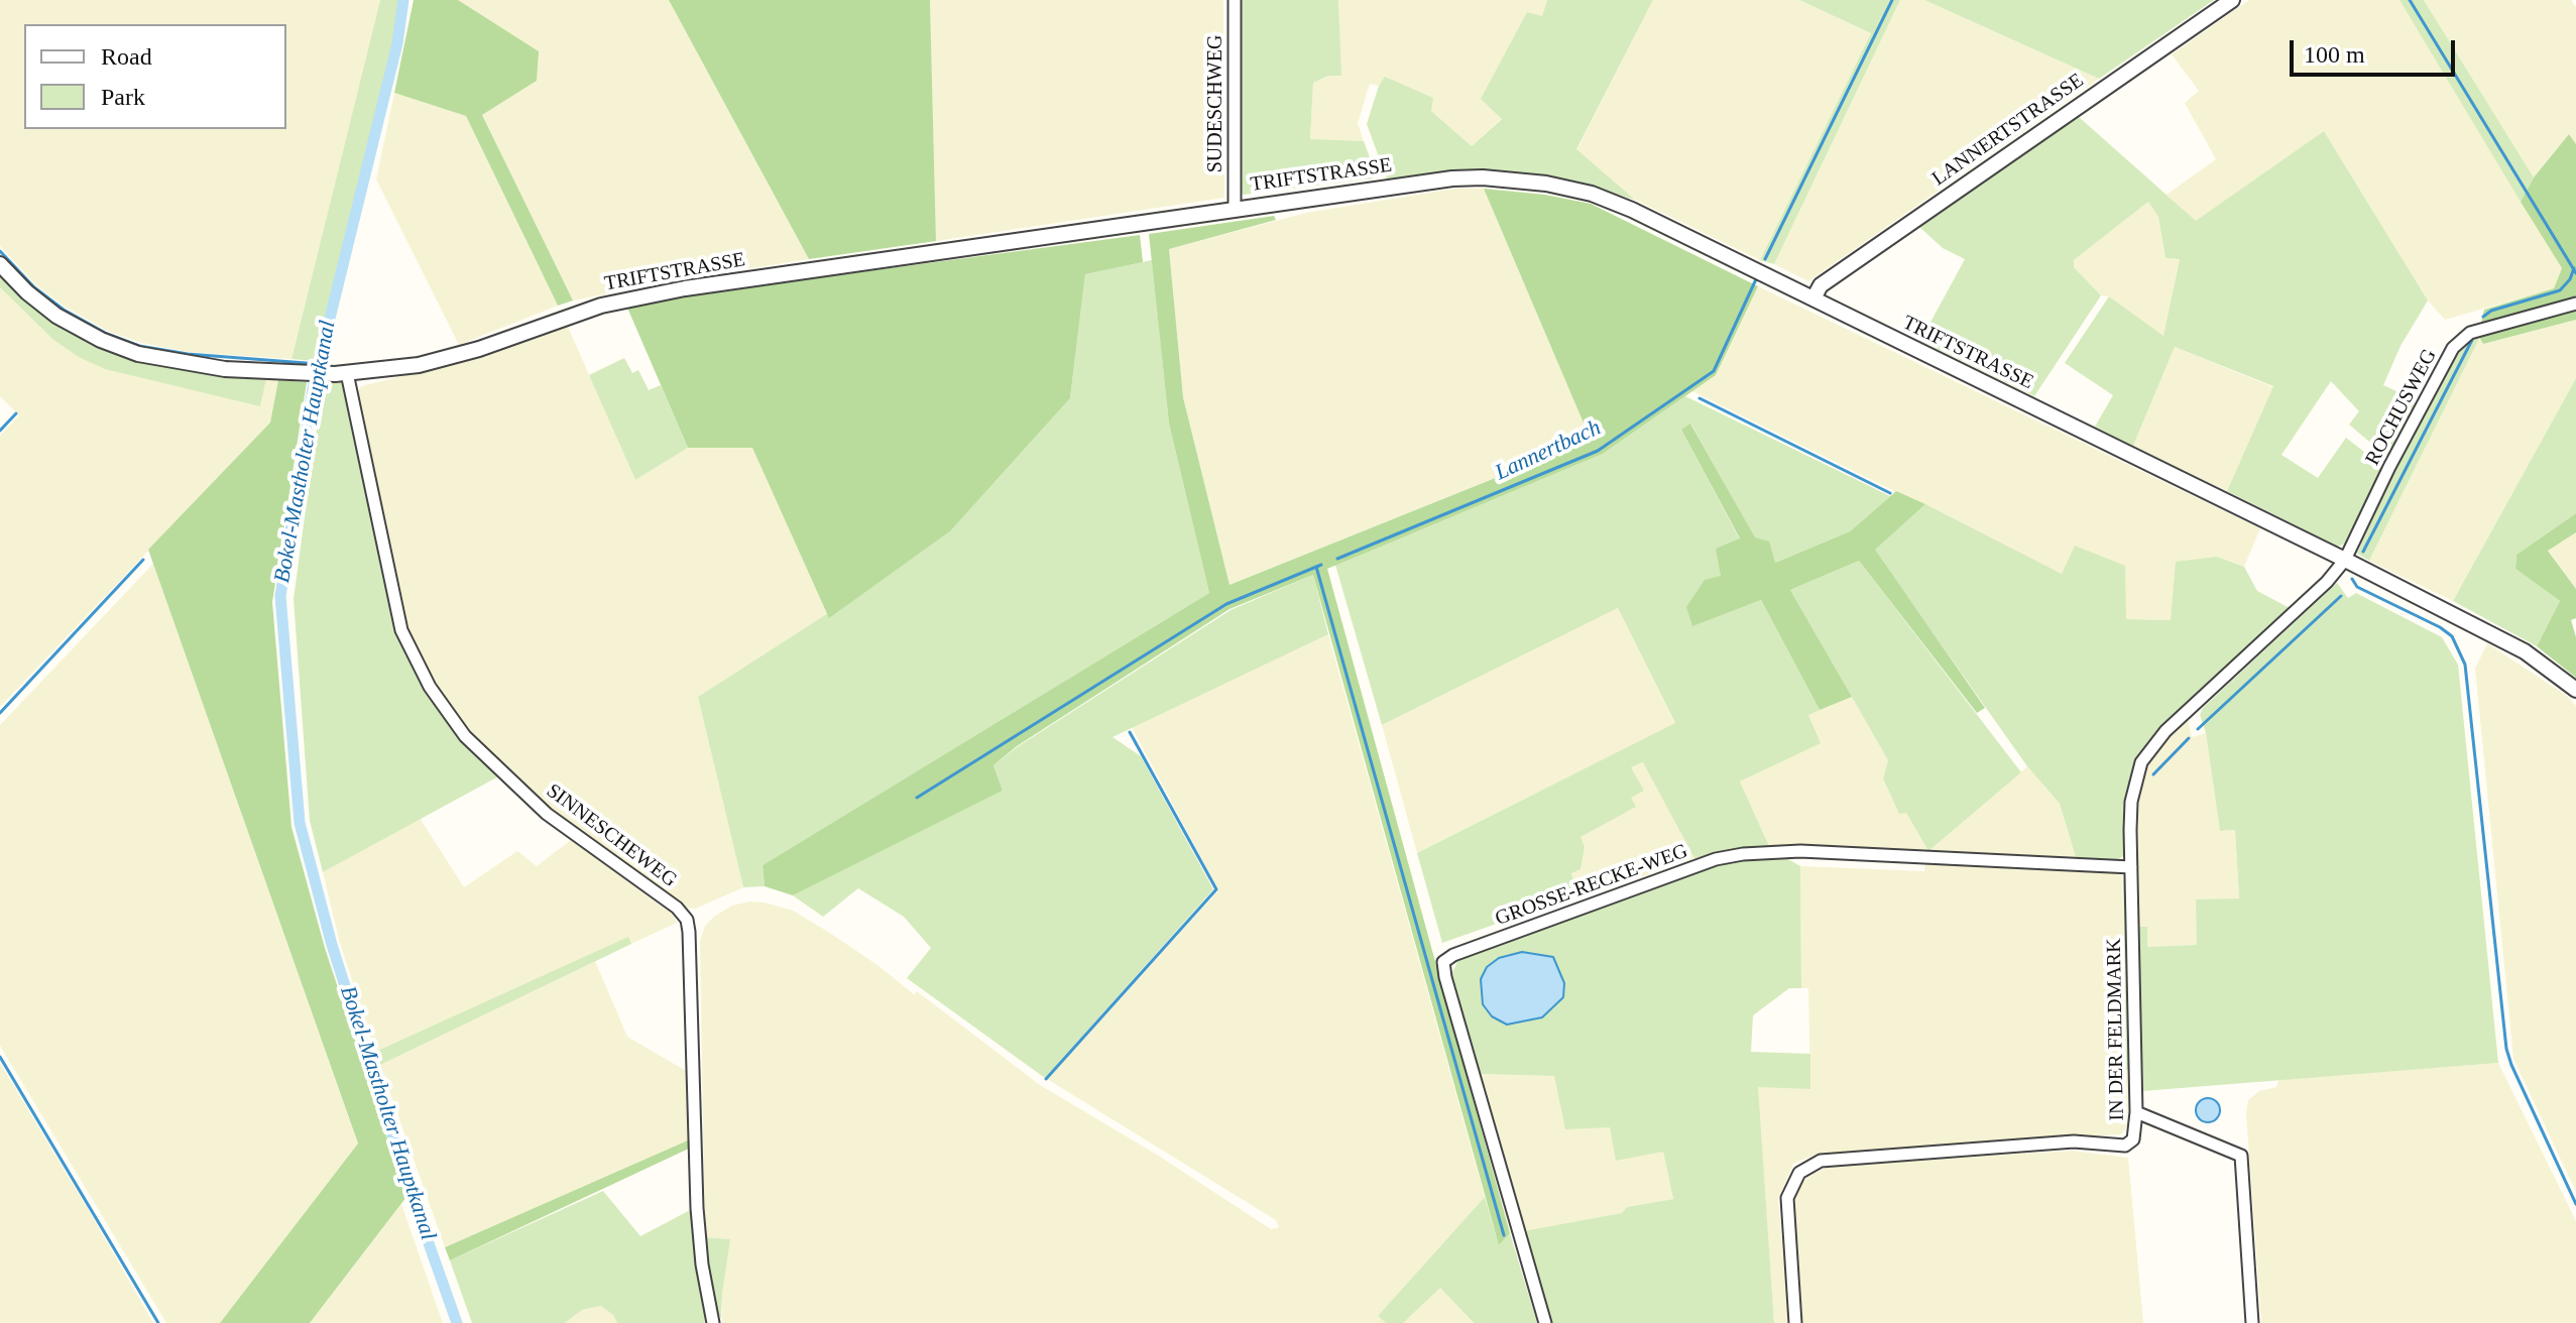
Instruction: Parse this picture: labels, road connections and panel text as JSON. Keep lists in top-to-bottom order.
{
  "streets": {
    "street": [
      "SUDESCHWEG",
      "LANNERTSTRASSE",
      "TRIFTSTRASSE",
      "ROCHUSWEG",
      "SINNESCHEWEG",
      "GROSSE-RECKE-WEG",
      "IN DER FELDMARK"
    ]
  },
  "crossings": [
    ["SUDESCHWEG", "TRIFTSTRASSE"],
    ["LANNERTSTRASSE", "TRIFTSTRASSE"],
    ["TRIFTSTRASSE", "ROCHUSWEG"],
    ["TRIFTSTRASSE", "SINNESCHEWEG"],
    ["TRIFTSTRASSE", "IN DER FELDMARK"],
    ["ROCHUSWEG", "IN DER FELDMARK"],
    ["GROSSE-RECKE-WEG", "IN DER FELDMARK"]
  ],
  "water": ["Lannertbach", "Bokel-Mastholter Hauptkanal"],
  "legend": ["Road", "Park"],
  "scale_bar": "100 m"
}
